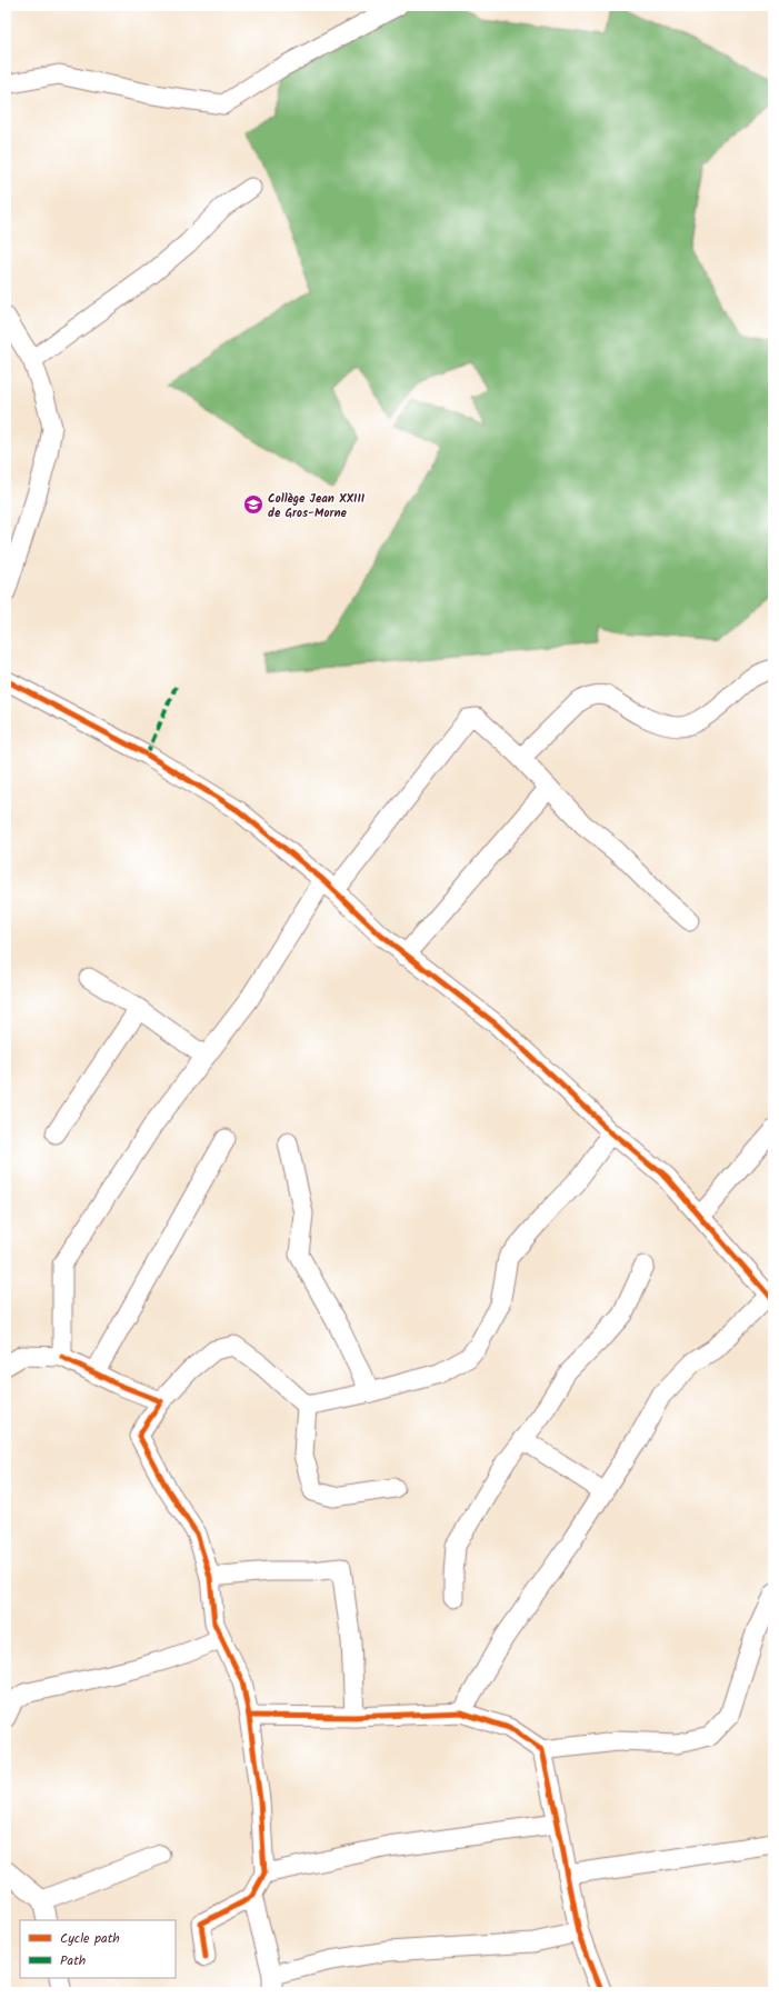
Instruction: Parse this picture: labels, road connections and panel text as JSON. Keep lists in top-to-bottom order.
{
  "places": {
    "school or university": ["Collège Jean XXIII de Gros-Morne"]
  },
  "legend": ["Cycle path", "Path"]
}
